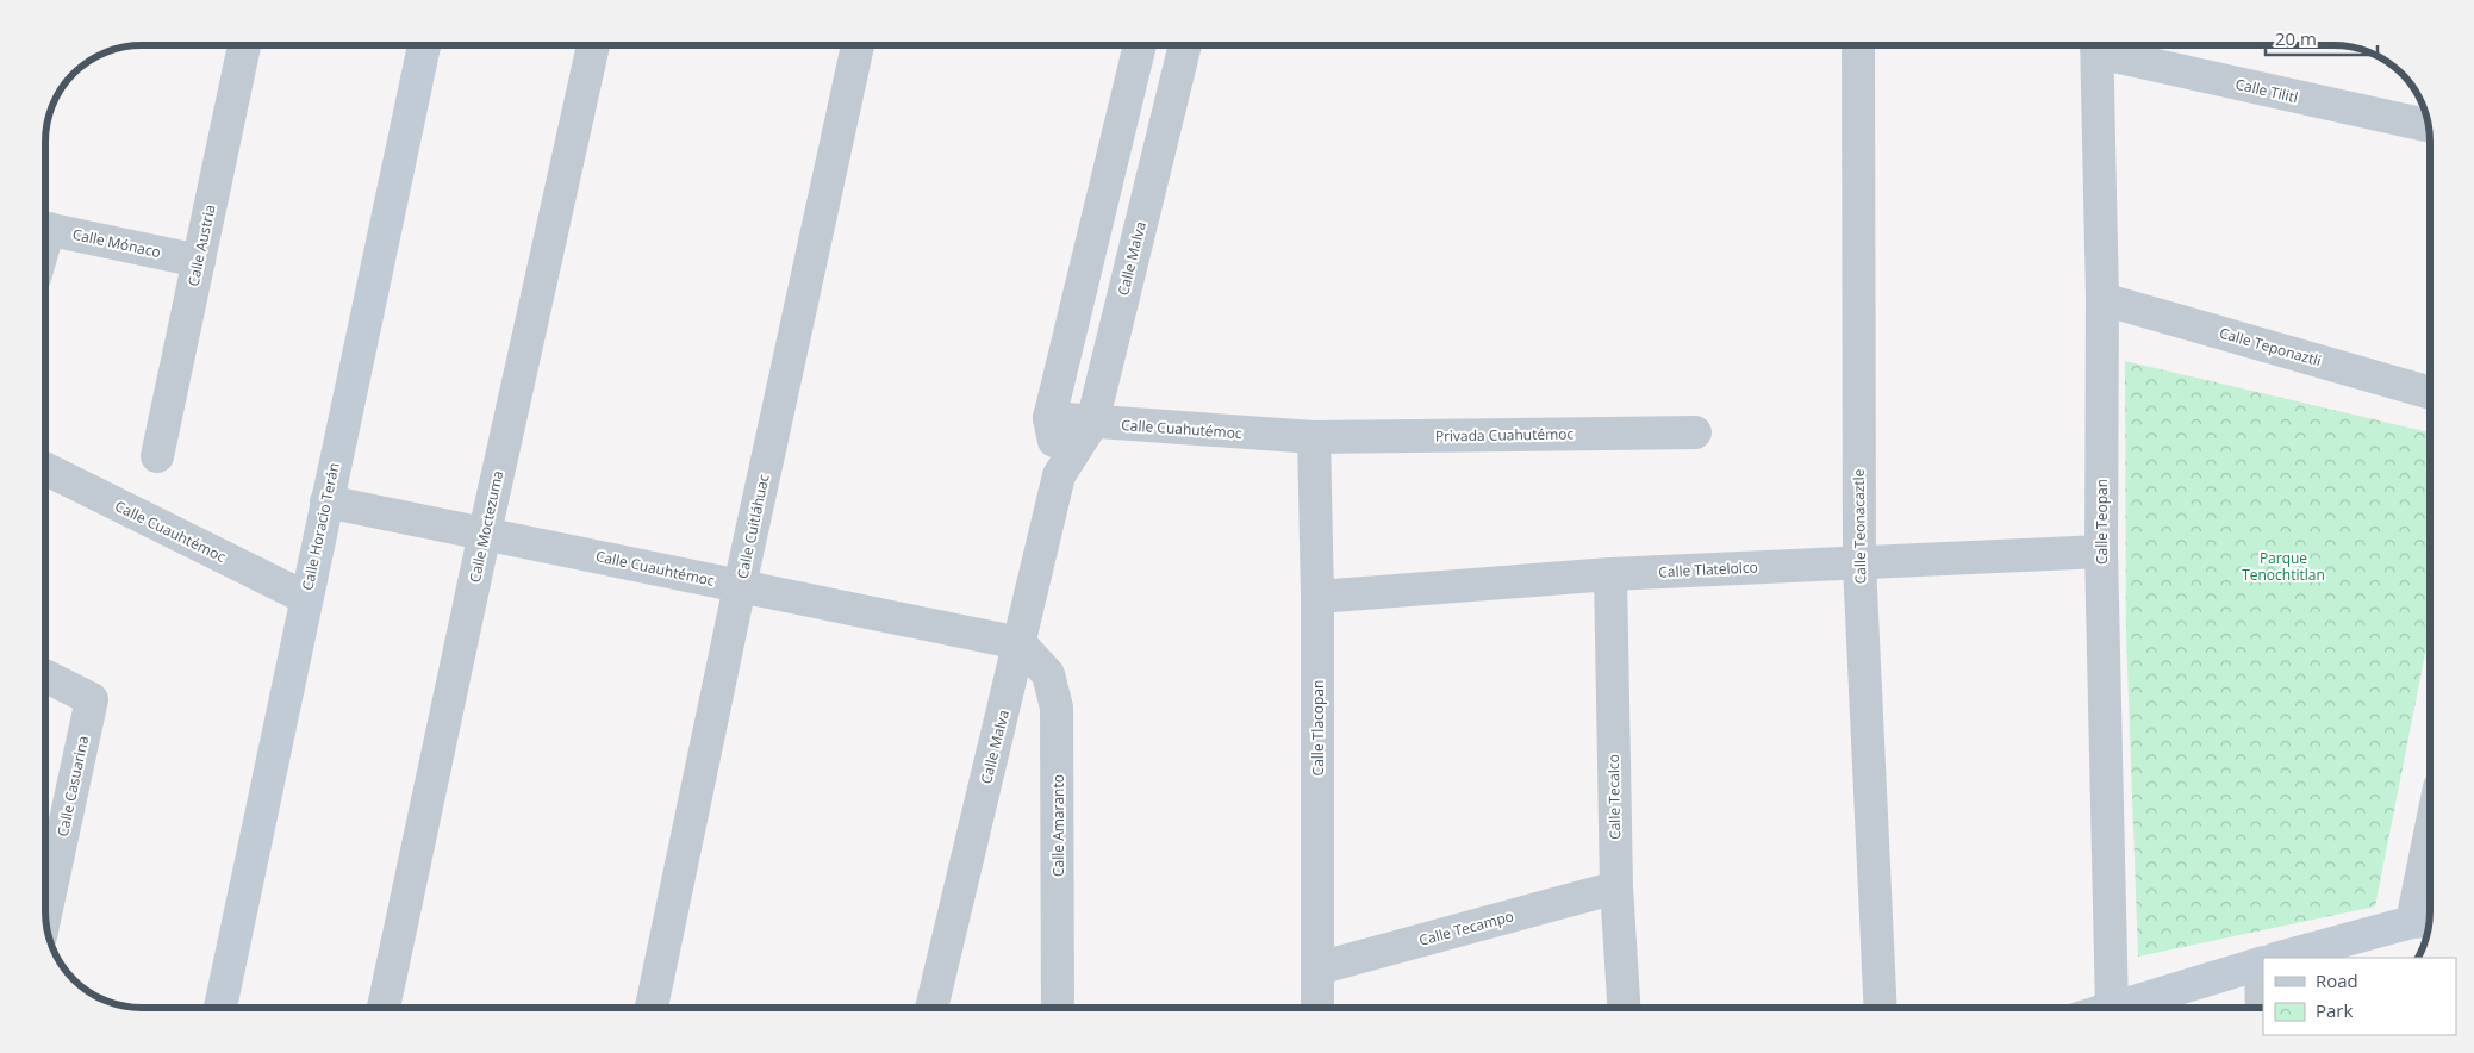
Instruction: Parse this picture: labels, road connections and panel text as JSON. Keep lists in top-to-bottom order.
{
  "streets": {
    "street": [
      "Calle Tilitl",
      "Calle Mónaco",
      "Calle Austria",
      "Calle Malva",
      "Calle Teponaztli",
      "Calle Cuahutémoc",
      "Privada Cuahutémoc",
      "Calle Teopan",
      "Calle Horacio Terán",
      "Calle Moctezuma",
      "Calle Cuitláhuac",
      "Calle Teonacaztle",
      "Calle Cuauhtémoc",
      "Calle Tlatelolco",
      "Calle Tlacopan",
      "Calle Casuarina",
      "Calle Tecalco",
      "Calle Amaranto",
      "Calle Tecampo"
    ]
  },
  "crossings": [
    ["Calle Mónaco", "Calle Austria"],
    ["Calle Malva", "Calle Cuahutémoc"],
    ["Calle Malva", "Calle Cuauhtémoc"],
    ["Calle Malva", "Calle Amaranto"],
    ["Calle Teponaztli", "Calle Teopan"],
    ["Calle Cuahutémoc", "Privada Cuahutémoc"],
    ["Calle Cuahutémoc", "Calle Tlacopan"],
    ["Privada Cuahutémoc", "Calle Tlacopan"],
    ["Calle Teopan", "Calle Tlatelolco"],
    ["Calle Horacio Terán", "Calle Cuauhtémoc"],
    ["Calle Moctezuma", "Calle Cuauhtémoc"],
    ["Calle Cuitláhuac", "Calle Cuauhtémoc"],
    ["Calle Teonacaztle", "Calle Tlatelolco"],
    ["Calle Cuauhtémoc", "Calle Amaranto"],
    ["Calle Tlatelolco", "Calle Tlacopan"],
    ["Calle Tlatelolco", "Calle Tecalco"],
    ["Calle Tlacopan", "Calle Tecampo"],
    ["Calle Tecalco", "Calle Tecampo"]
  ],
  "parks": ["Parque Tenochtitlan"],
  "legend": ["Road", "Park"],
  "scale_bar": "20 m"
}
